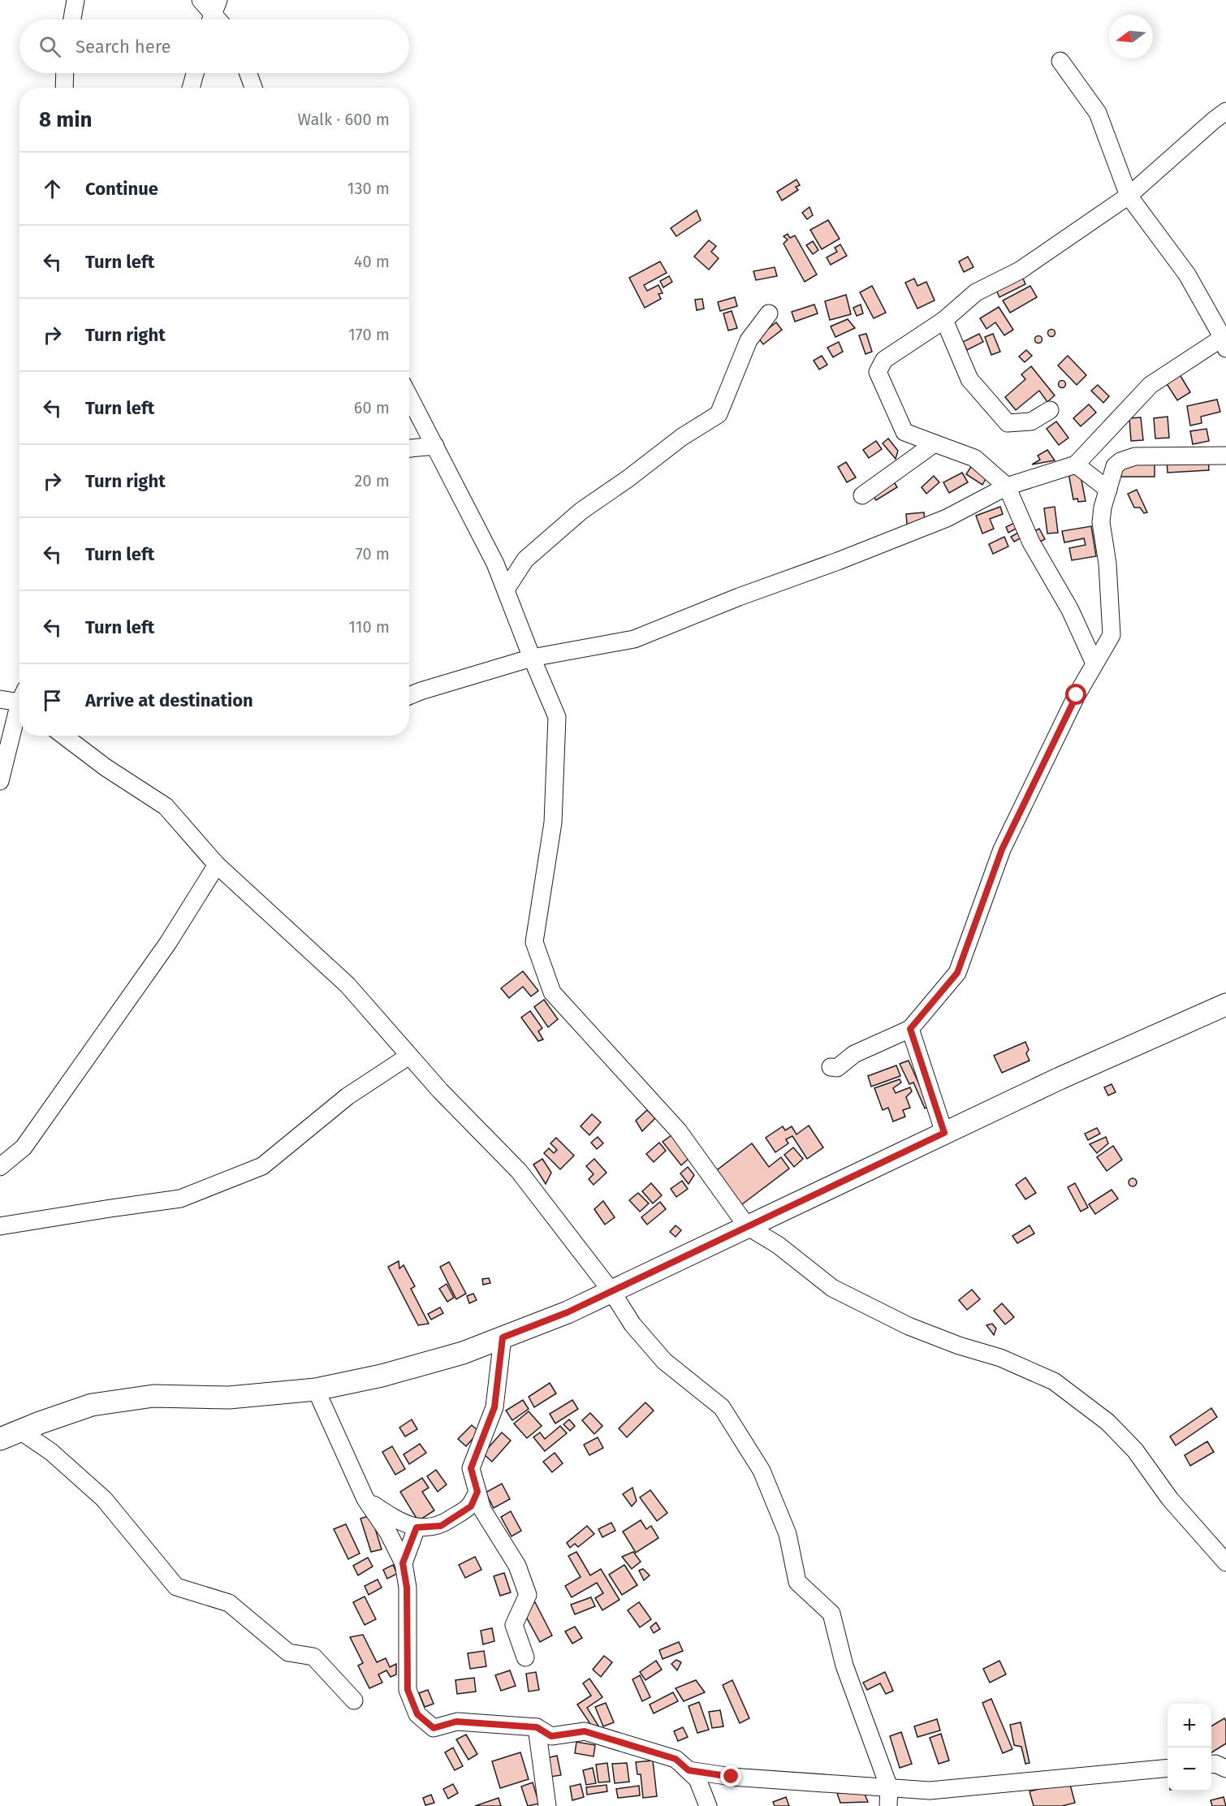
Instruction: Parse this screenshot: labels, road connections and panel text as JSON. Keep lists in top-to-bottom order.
{
  "north": "left",
  "page": {
    "search": "Search here",
    "heading": ["8 min", "Walk · 600 m"],
    "list": [
      ["Continue", "130 m"],
      ["Turn left", "40 m"],
      ["Turn right", "170 m"],
      ["Turn left", "60 m"],
      ["Turn right", "20 m"],
      ["Turn left", "70 m"],
      ["Turn left", "110 m"],
      "Arrive at destination"
    ],
    "map_buttons": ["+", "−"]
  }
}
